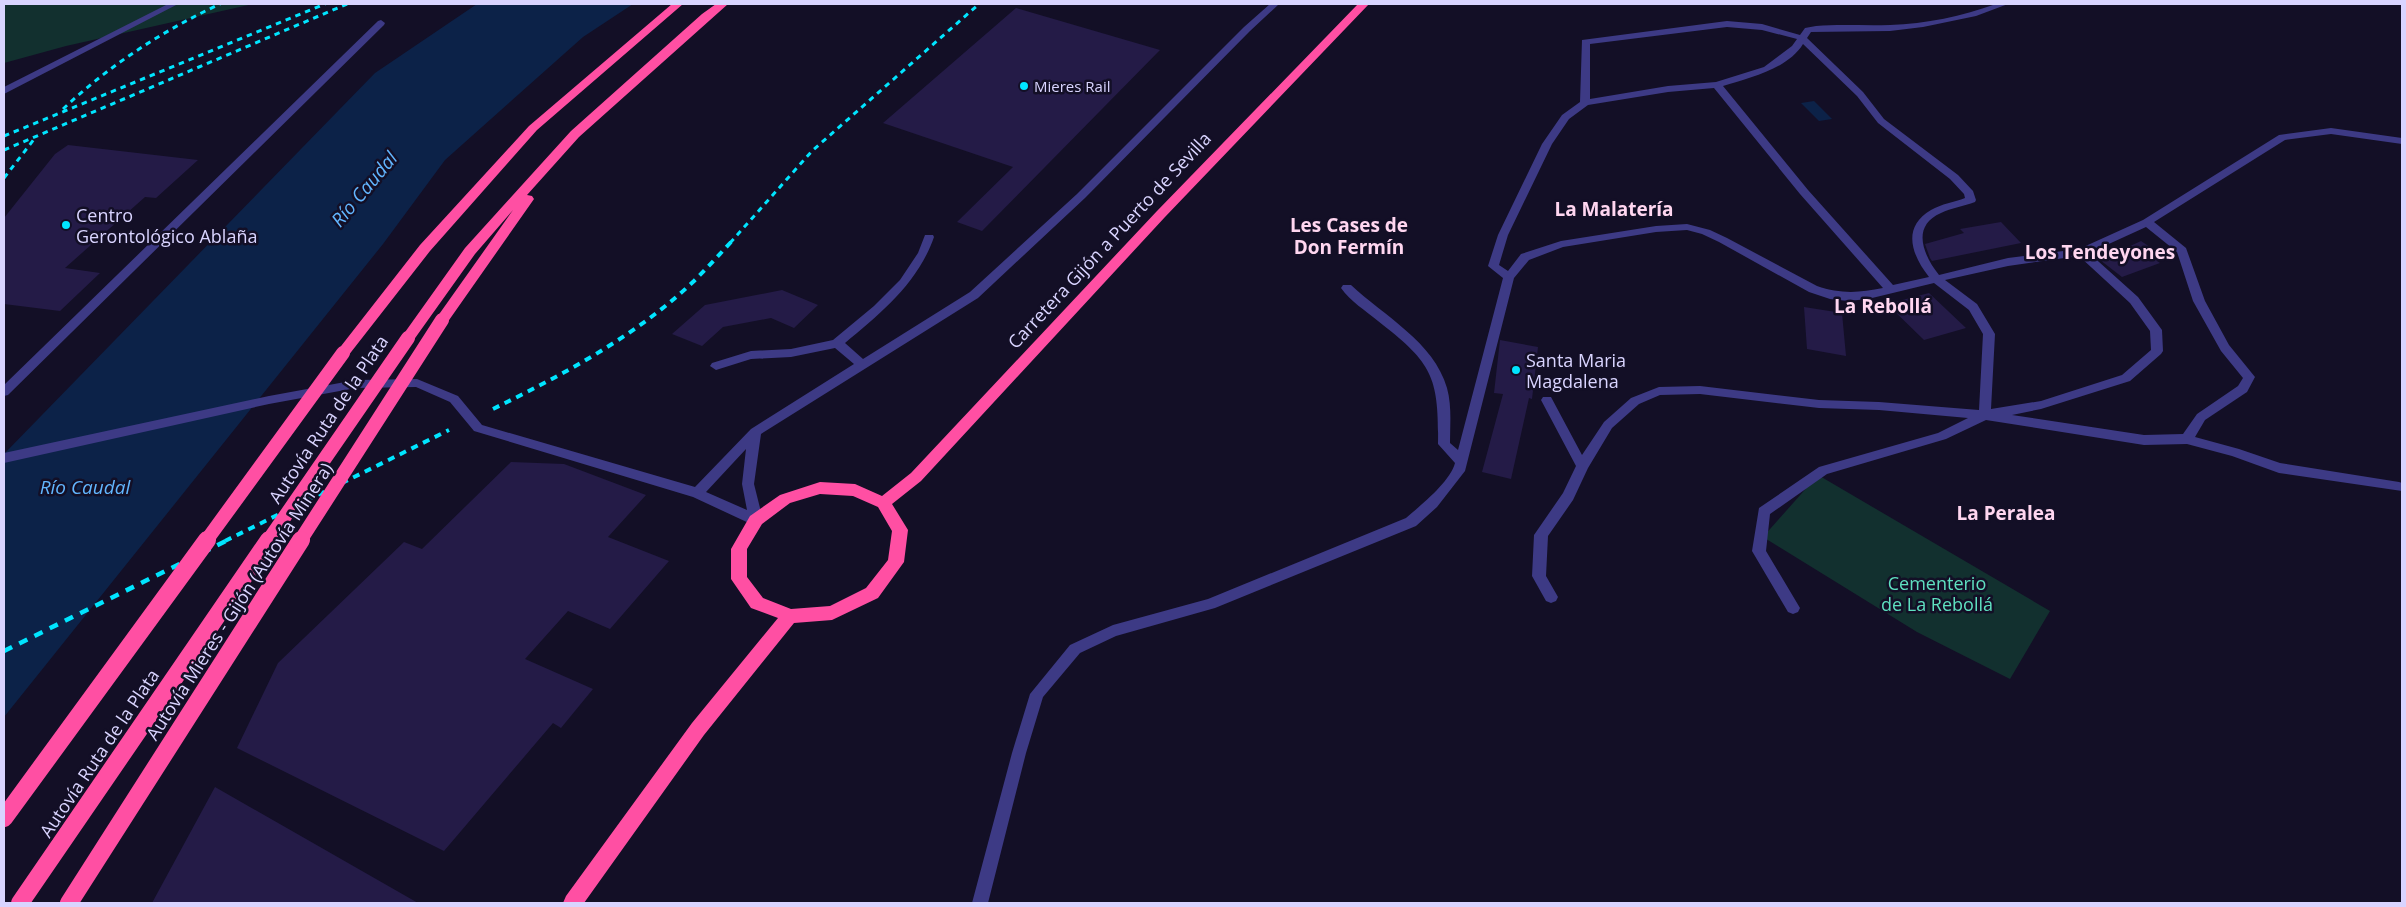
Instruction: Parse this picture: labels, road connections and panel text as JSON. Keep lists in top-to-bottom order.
{
  "streets": {
    "highway": ["Carretera Gijón a Puerto de Sevilla", "Autovía Ruta de la Plata", "Autovía Mieres - Gijón (Autovía Minera)"]
  },
  "crossings": [
    ["Autovía Ruta de la Plata", "Autovía Mieres - Gijón (Autovía Minera)"]
  ],
  "districts": [
    "La Malatería",
    "Les Cases de Don Fermín",
    "Los Tendeyones",
    "La Rebollá",
    "La Peralea"
  ],
  "water": ["Río Caudal"],
  "parks": ["Cementerio de La Rebollá"],
  "places": ["Mieres Rail", "Centro Gerontológico Ablaña", "Santa Maria Magdalena"]
}
